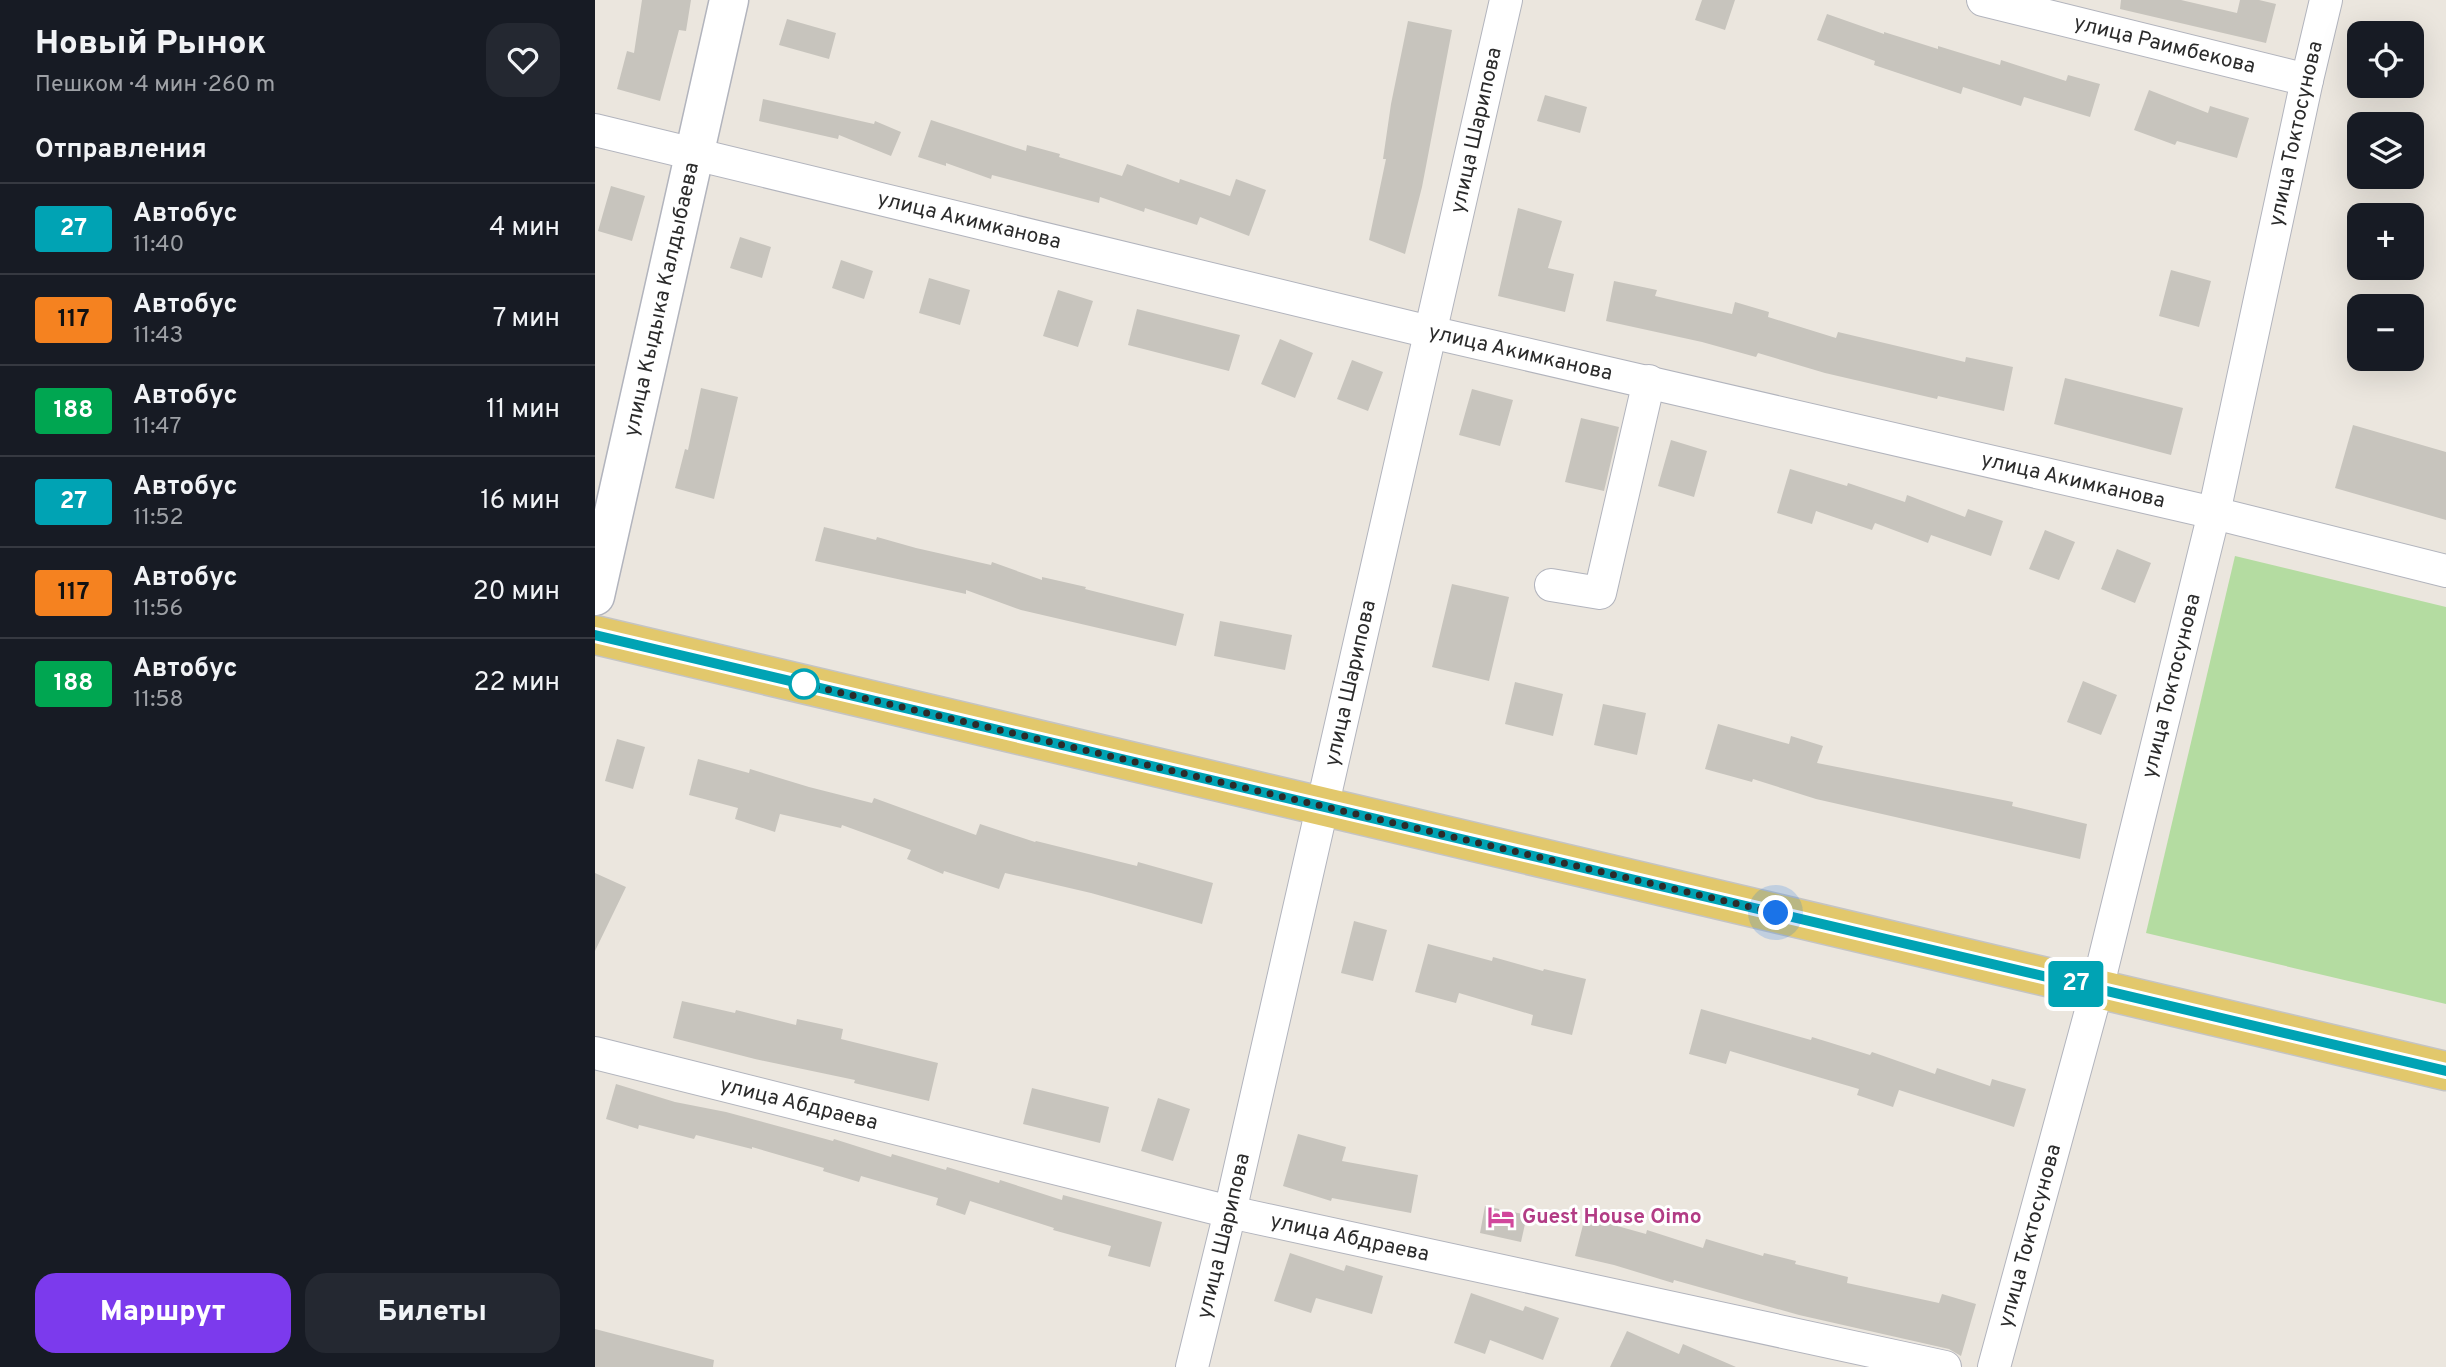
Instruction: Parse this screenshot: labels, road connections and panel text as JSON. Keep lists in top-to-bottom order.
{
  "streets": {
    "street": [
      "улица Раимбекова",
      "улица Шарипова",
      "улица Токтосунова",
      "улица Акимканова",
      "улица Кыдыка Калдыбаева",
      "улица Абдраева"
    ]
  },
  "crossings": [
    ["улица Раимбекова", "улица Токтосунова"],
    ["улица Шарипова", "улица Акимканова"],
    ["улица Шарипова", "улица Абдраева"],
    ["улица Токтосунова", "улица Акимканова"],
    ["улица Акимканова", "улица Кыдыка Калдыбаева"]
  ],
  "places": {
    "hotel": ["Guest House Oimo"]
  },
  "lines": ["bus line 27"],
  "page": {
    "heading": [
      ["Новый Рынок", "Пешком · 4 мин · 260 m"],
      "Отправления"
    ],
    "on_map": "27",
    "map_buttons": ["+", "−"],
    "list": [
      {
        "mark": "27",
        "name": "Автобус",
        "note": "11:40",
        "value": "4 мин"
      },
      {
        "mark": "117",
        "name": "Автобус",
        "note": "11:43",
        "value": "7 мин"
      },
      {
        "mark": "188",
        "name": "Автобус",
        "note": "11:47",
        "value": "11 мин"
      },
      {
        "mark": "27",
        "name": "Автобус",
        "note": "11:52",
        "value": "16 мин"
      },
      {
        "mark": "117",
        "name": "Автобус",
        "note": "11:56",
        "value": "20 мин"
      },
      {
        "mark": "188",
        "name": "Автобус",
        "note": "11:58",
        "value": "22 мин"
      }
    ],
    "buttons": ["Маршрут", "Билеты"]
  }
}
